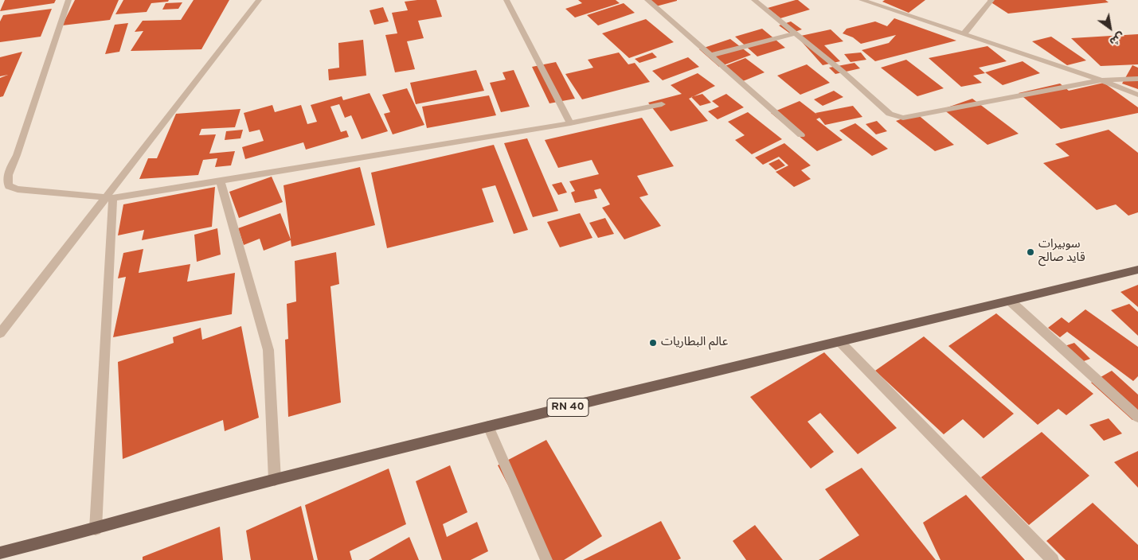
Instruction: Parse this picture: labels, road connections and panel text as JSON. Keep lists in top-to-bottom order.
{
  "streets": {
    "main road": ["RN 40"]
  },
  "places": ["سوبيرات قايد صالح", "عالم البطاريات"],
  "north": "bottom right"
}
